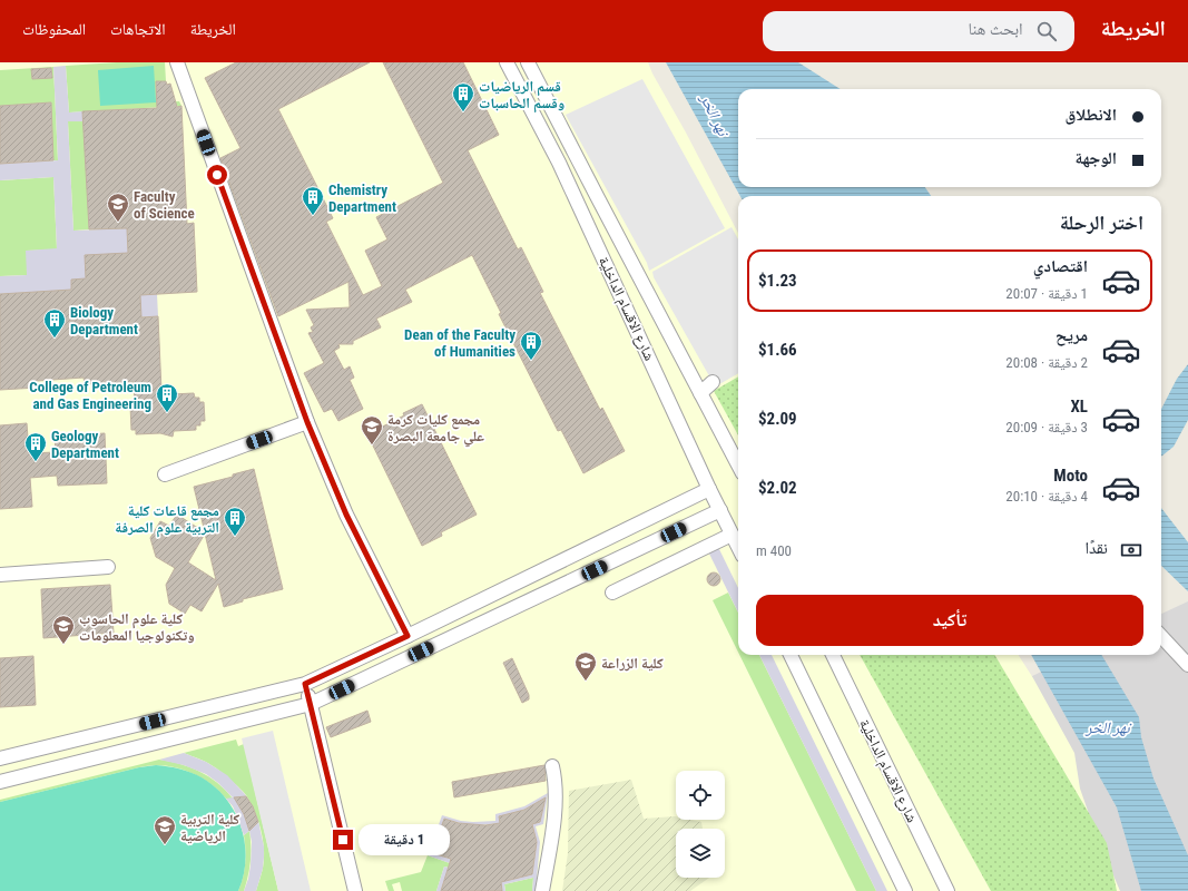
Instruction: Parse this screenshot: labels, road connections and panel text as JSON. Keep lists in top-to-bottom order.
{
  "streets": {
    "street": ["شارع الاقسام الداخلية"]
  },
  "water": ["نهر الخر"],
  "places": {
    "building": [
      "قسم الرياضيات وقسم الحاسبات",
      "Chemistry Department",
      "Biology Department",
      "Dean of the Faculty of Humanities",
      "College of Petroleum and Gas Engineering",
      "Geology Department",
      "مجمع قاعات كلية التربية علوم الصرفة"
    ],
    "school or university": [
      "Faculty of Science",
      "مجمع كليات كرمة علي جامعة البصرة",
      "كلية علوم الحاسوب وتكنولوجيا المعلومات",
      "كلية الزراعة",
      "كلية التربية الرياضية"
    ]
  },
  "page": {
    "header": "الخريطة",
    "search": "ابحث هنا",
    "nav": ["الخريطة", "الاتجاهات", "المحفوظات"],
    "banner": ["الانطلاق", "الوجهة"],
    "heading": "اختر الرحلة",
    "list": [
      {
        "name": "اقتصادي",
        "note": "1 دقيقة · 20:07",
        "value": "$1.23"
      },
      {
        "name": "مريح",
        "note": "2 دقيقة · 20:08",
        "value": "$1.66"
      },
      {
        "name": "XL",
        "note": "3 دقيقة · 20:09",
        "value": "$2.09"
      },
      {
        "name": "Moto",
        "note": "4 دقيقة · 20:10",
        "value": "$2.02"
      }
    ],
    "pay": ["نقدًا", "400 m"],
    "buttons": "تأكيد",
    "bubble": "1 دقيقة"
  }
}
